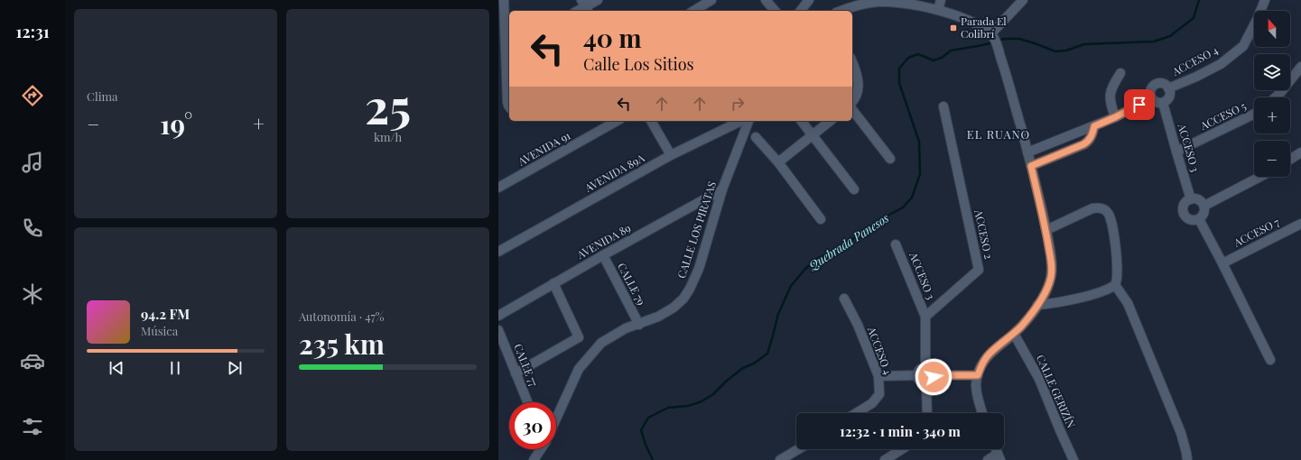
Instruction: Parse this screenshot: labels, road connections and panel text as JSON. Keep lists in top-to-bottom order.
{
  "streets": {
    "street": [
      "ACCESO 4",
      "ACCESO 5",
      "ACCESO 3",
      "AVENIDA 91",
      "AVENIDA 89A",
      "CALLE LOS PIRATAS",
      "ACCESO 7",
      "ACCESO 2",
      "AVENIDA 89",
      "CALLE 79",
      "CALLE 77",
      "CALLE GERIZÍN"
    ]
  },
  "crossings": [
    ["ACCESO 4", "ACCESO 3"],
    ["ACCESO 5", "ACCESO 3"],
    ["ACCESO 3", "ACCESO 2"],
    ["CALLE LOS PIRATAS", "AVENIDA 89"],
    ["CALLE LOS PIRATAS", "CALLE 79"],
    ["AVENIDA 89", "CALLE 79"]
  ],
  "districts": ["EL RUANO"],
  "water": ["Quebrada Panesos"],
  "places": {
    "transit": ["Parada El Colibrí"]
  },
  "north": "top",
  "page": {
    "tabs": "12:31",
    "tile": [
      "Clima",
      ["25", "km/h"],
      ["Autonomía · 47%", "235 km"]
    ],
    "map_buttons": ["+", "−"],
    "turn": ["40 m", "Calle Los Sitios"],
    "heat": ["−", "19°", "+"],
    "song": ["94.2 FM", "Música"],
    "limit": "30",
    "trip": "12:32 · 1 min · 340 m"
  }
}
